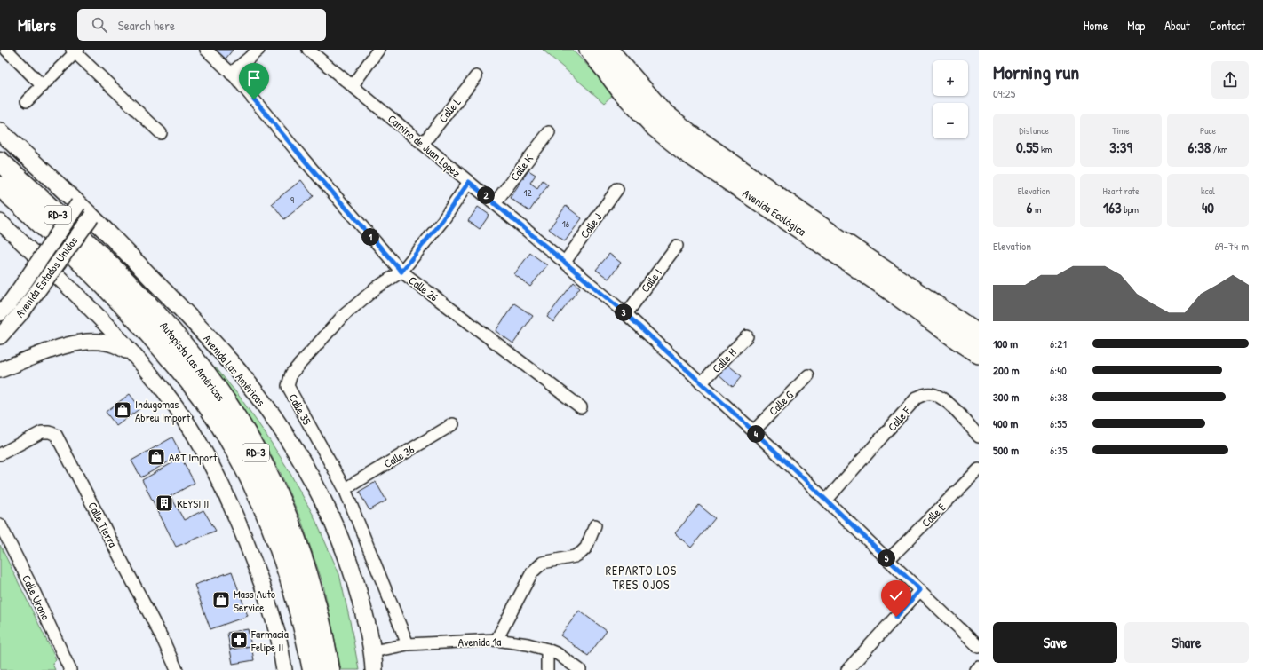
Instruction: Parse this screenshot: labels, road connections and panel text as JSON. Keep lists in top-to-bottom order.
{
  "streets": {
    "highway": ["RD-3", "Autopista Las Américas"],
    "main road": ["Avenida Ecológica", "Avenida Las Américas"],
    "street": [
      "Calle L",
      "Camino de Juan López",
      "Calle K",
      "Calle J",
      "Avenida Estados Unidos",
      "Calle I",
      "Calle 26",
      "Calle H",
      "Calle G",
      "Calle 35",
      "Calle F",
      "Calle 36",
      "Calle E",
      "Calle Tierra",
      "Calle Urano",
      "Avenida 1a"
    ]
  },
  "crossings": [
    ["Calle L", "Camino de Juan López"],
    ["Camino de Juan López", "Calle K"],
    ["Camino de Juan López", "Calle J"],
    ["Camino de Juan López", "Calle I"],
    ["Camino de Juan López", "Calle H"],
    ["Camino de Juan López", "Calle G"],
    ["Camino de Juan López", "Calle 35"],
    ["Camino de Juan López", "Calle F"],
    ["Camino de Juan López", "Calle E"],
    ["Avenida Estados Unidos", "Avenida Las Américas"],
    ["Calle 26", "Calle 35"],
    ["Avenida Las Américas", "Avenida 1a"],
    ["Calle 35", "Calle 36"],
    ["Calle 35", "Avenida 1a"]
  ],
  "districts": ["REPARTO LOS TRES OJOS"],
  "places": {
    "shop": ["Indugomas Abreu Import", "A&T Import", "Mass Auto Service"],
    "building": ["KEYSI II"],
    "pharmacy": ["Farmacia Felipe II"]
  },
  "house_numbers": ["12", "9", "16"],
  "page": {
    "header": "Milers",
    "search": "Search here",
    "nav": [
      "Home",
      "Map",
      "About",
      "Contact"
    ],
    "heading": ["Morning run", "09:25"],
    "map_buttons": ["+", "−"],
    "stats": [
      ["Distance", "0.55 km"],
      ["Time", "3:39"],
      ["Pace", "6:38 /km"],
      ["Elevation", "6 m"],
      ["Heart rate", "163 bpm"],
      ["kcal", "40"]
    ],
    "pins": [
      "2",
      "1",
      "3",
      "4",
      "5"
    ],
    "chart": ["Elevation", "69–74 m"],
    "list": [
      {
        "name": "100 m",
        "note": "6:21"
      },
      {
        "name": "200 m",
        "note": "6:40"
      },
      {
        "name": "300 m",
        "note": "6:38"
      },
      {
        "name": "400 m",
        "note": "6:55"
      },
      {
        "name": "500 m",
        "note": "6:35"
      }
    ],
    "buttons": ["Save", "Share"]
  }
}
